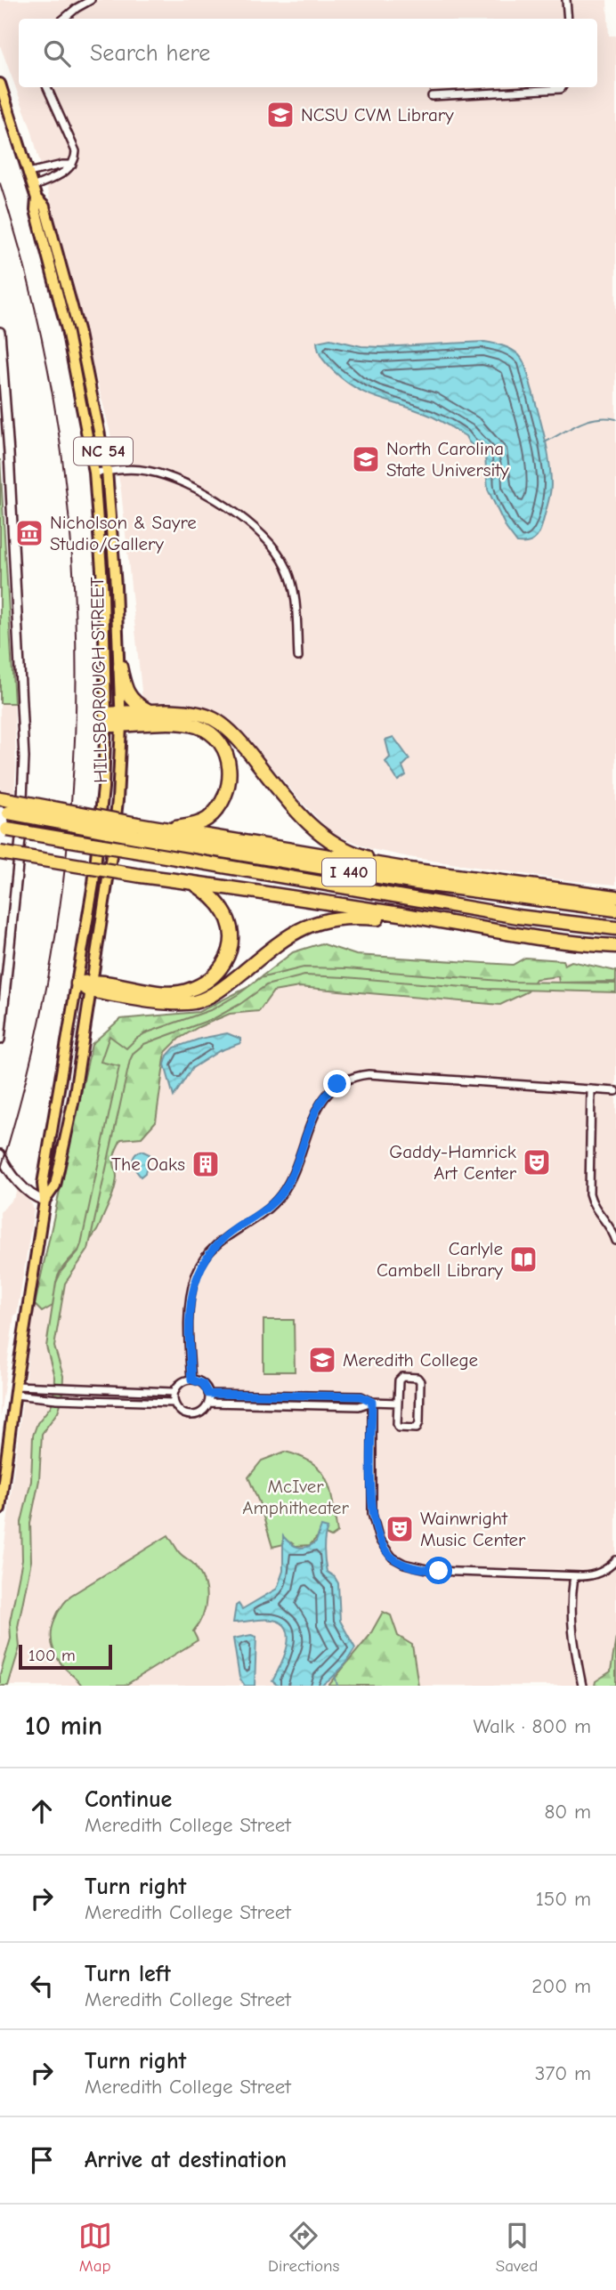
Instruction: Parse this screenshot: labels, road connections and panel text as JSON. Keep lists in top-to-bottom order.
{
  "streets": {
    "highway": ["I 440"],
    "main road": ["NC 54", "HILLSBOROUGH STREET"]
  },
  "parks": ["McIver Amphitheater"],
  "places": {
    "school or university": ["NCSU CVM Library", "North Carolina State University", "Meredith College"],
    "museum": ["Nicholson & Sayre Studio/Gallery"],
    "theatre": ["Gaddy-Hamrick Art Center", "Wainwright Music Center"],
    "building": ["The Oaks"],
    "library": ["Carlyle Cambell Library"]
  },
  "scale_bar": "100 m",
  "page": {
    "search": "Search here",
    "scale": "100 m",
    "heading": ["10 min", "Walk · 800 m"],
    "list": [
      ["Continue", "Meredith College Street", "80 m"],
      ["Turn right", "Meredith College Street", "150 m"],
      ["Turn left", "Meredith College Street", "200 m"],
      ["Turn right", "Meredith College Street", "370 m"],
      "Arrive at destination"
    ],
    "nav": ["Map", "Directions", "Saved"]
  }
}
